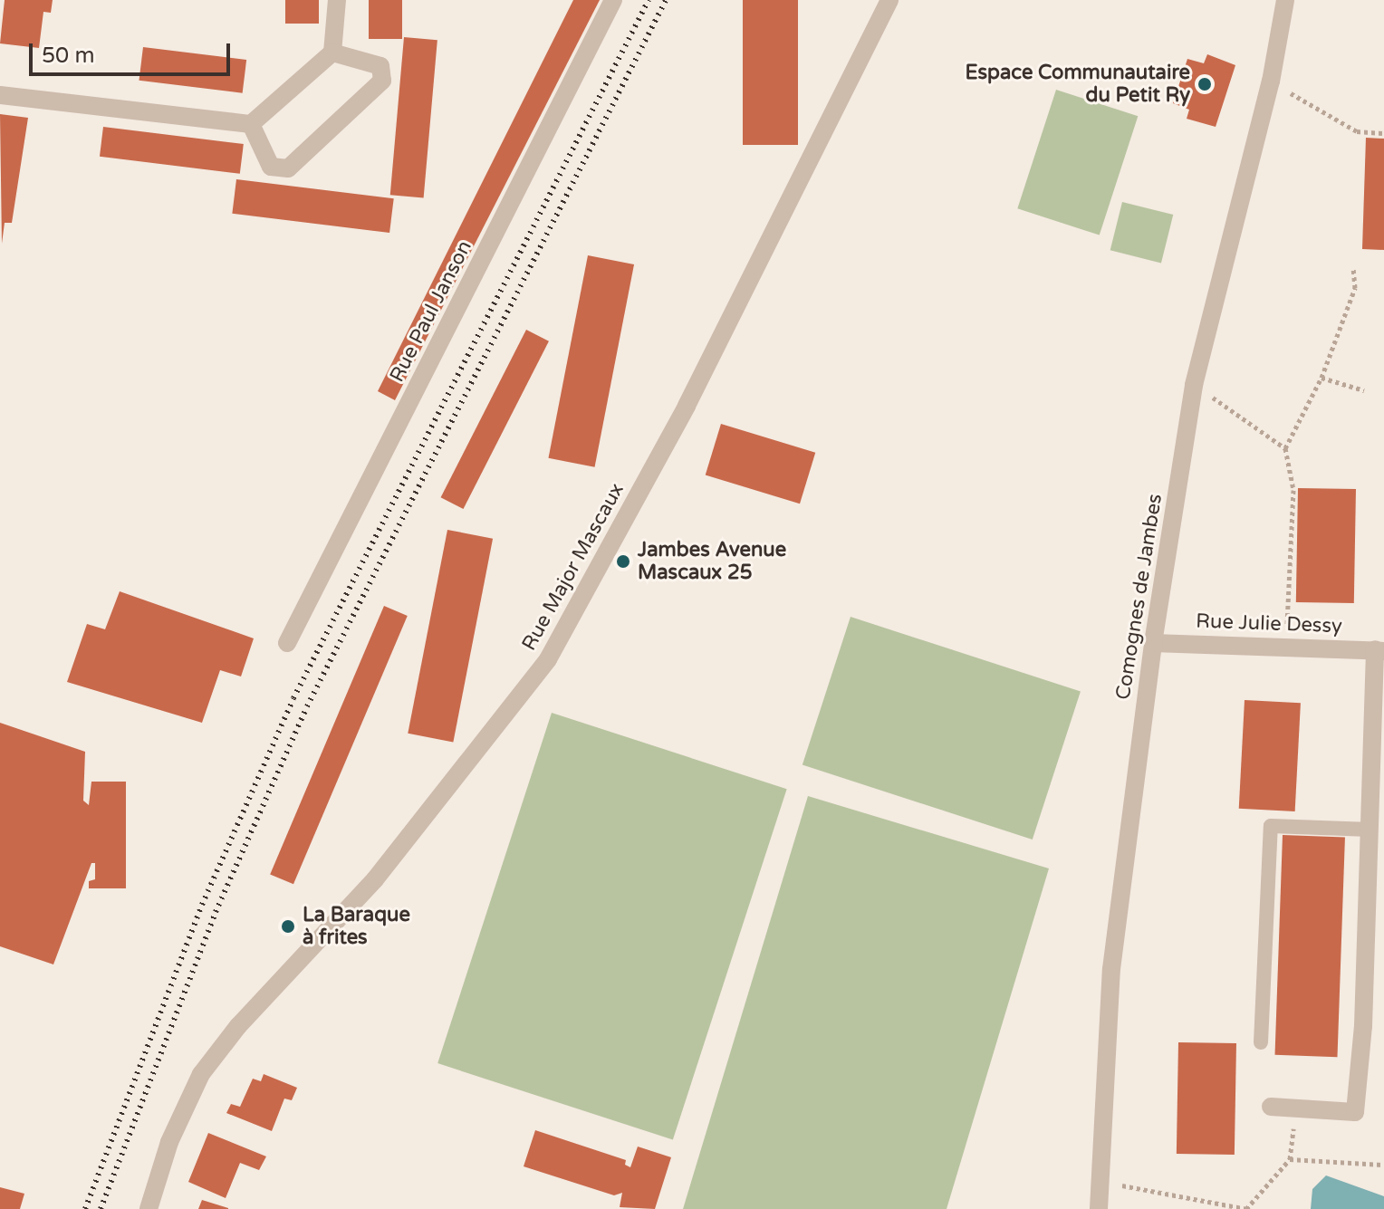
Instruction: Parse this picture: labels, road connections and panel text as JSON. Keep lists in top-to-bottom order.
{
  "streets": {
    "street": [
      "Rue Paul Janson",
      "Rue Major Mascaux",
      "Comognes de Jambes",
      "Rue Julie Dessy"
    ]
  },
  "crossings": [
    ["Comognes de Jambes", "Rue Julie Dessy"]
  ],
  "places": ["Espace Communautaire du Petit Ry", "Jambes Avenue Mascaux 25", "La Baraque à frites"],
  "scale_bar": "50 m"
}
